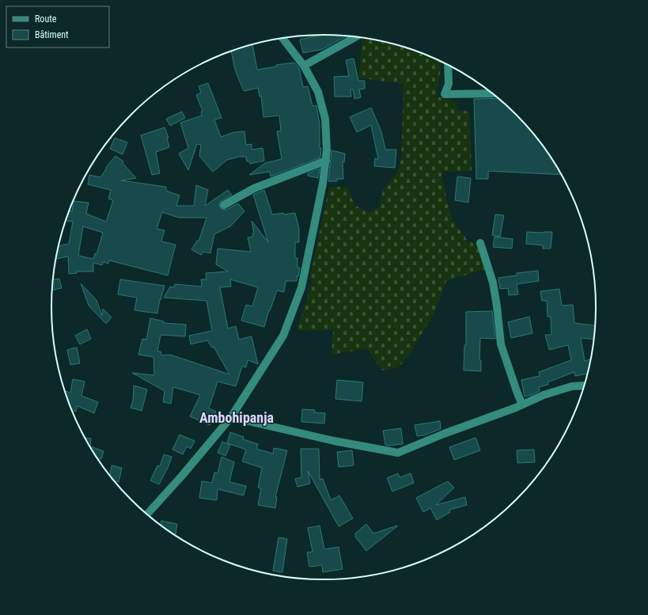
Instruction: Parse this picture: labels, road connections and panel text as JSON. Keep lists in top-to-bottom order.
{
  "districts": ["Ambohipanja"],
  "legend": ["Route", "Bâtiment"]
}
